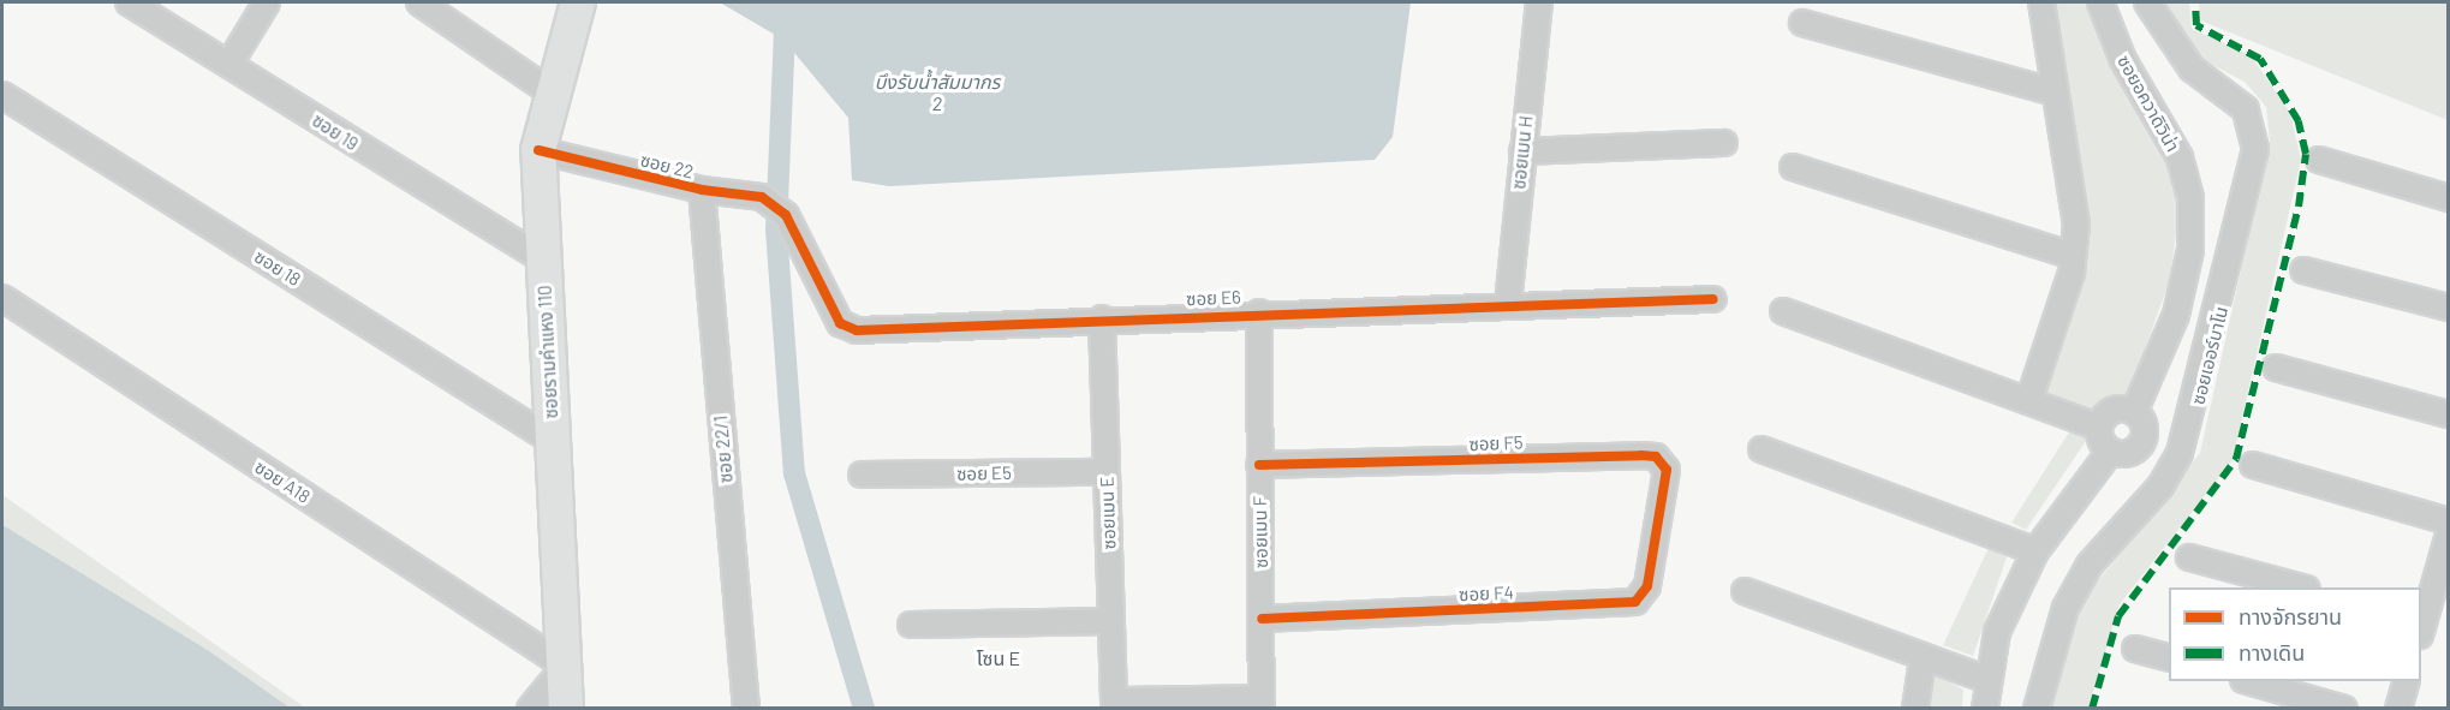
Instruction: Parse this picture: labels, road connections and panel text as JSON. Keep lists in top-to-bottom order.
{
  "streets": {
    "street": [
      "ซอยอควาดิวิน่า",
      "ซอย 19",
      "ซอยเมน H",
      "ซอย 22",
      "ซอย 18",
      "ซอย E6",
      "ซอยรามคำแหง 110",
      "ซอยเออร์บาโน",
      "ซอย F5",
      "ซอย 22/1",
      "ซอย E5",
      "ซอย A18",
      "ซอยเมน E",
      "ซอยเมน F",
      "ซอย F4"
    ]
  },
  "crossings": [
    ["ซอย 19", "ซอยรามคำแหง 110"],
    ["ซอยเมน H", "ซอย E6"],
    ["ซอย 22", "ซอย E6"],
    ["ซอย 22", "ซอยรามคำแหง 110"],
    ["ซอย 22", "ซอย 22/1"],
    ["ซอย 18", "ซอยรามคำแหง 110"],
    ["ซอย E6", "ซอยเมน E"],
    ["ซอย E6", "ซอยเมน F"],
    ["ซอยรามคำแหง 110", "ซอย A18"],
    ["ซอย F5", "ซอยเมน F"],
    ["ซอย F5", "ซอย F4"],
    ["ซอย E5", "ซอยเมน E"],
    ["ซอยเมน F", "ซอย F4"]
  ],
  "districts": ["โซน E"],
  "water": ["บึงรับน้ำสัมมากร 2"],
  "legend": ["ทางจักรยาน", "ทางเดิน"]
}
